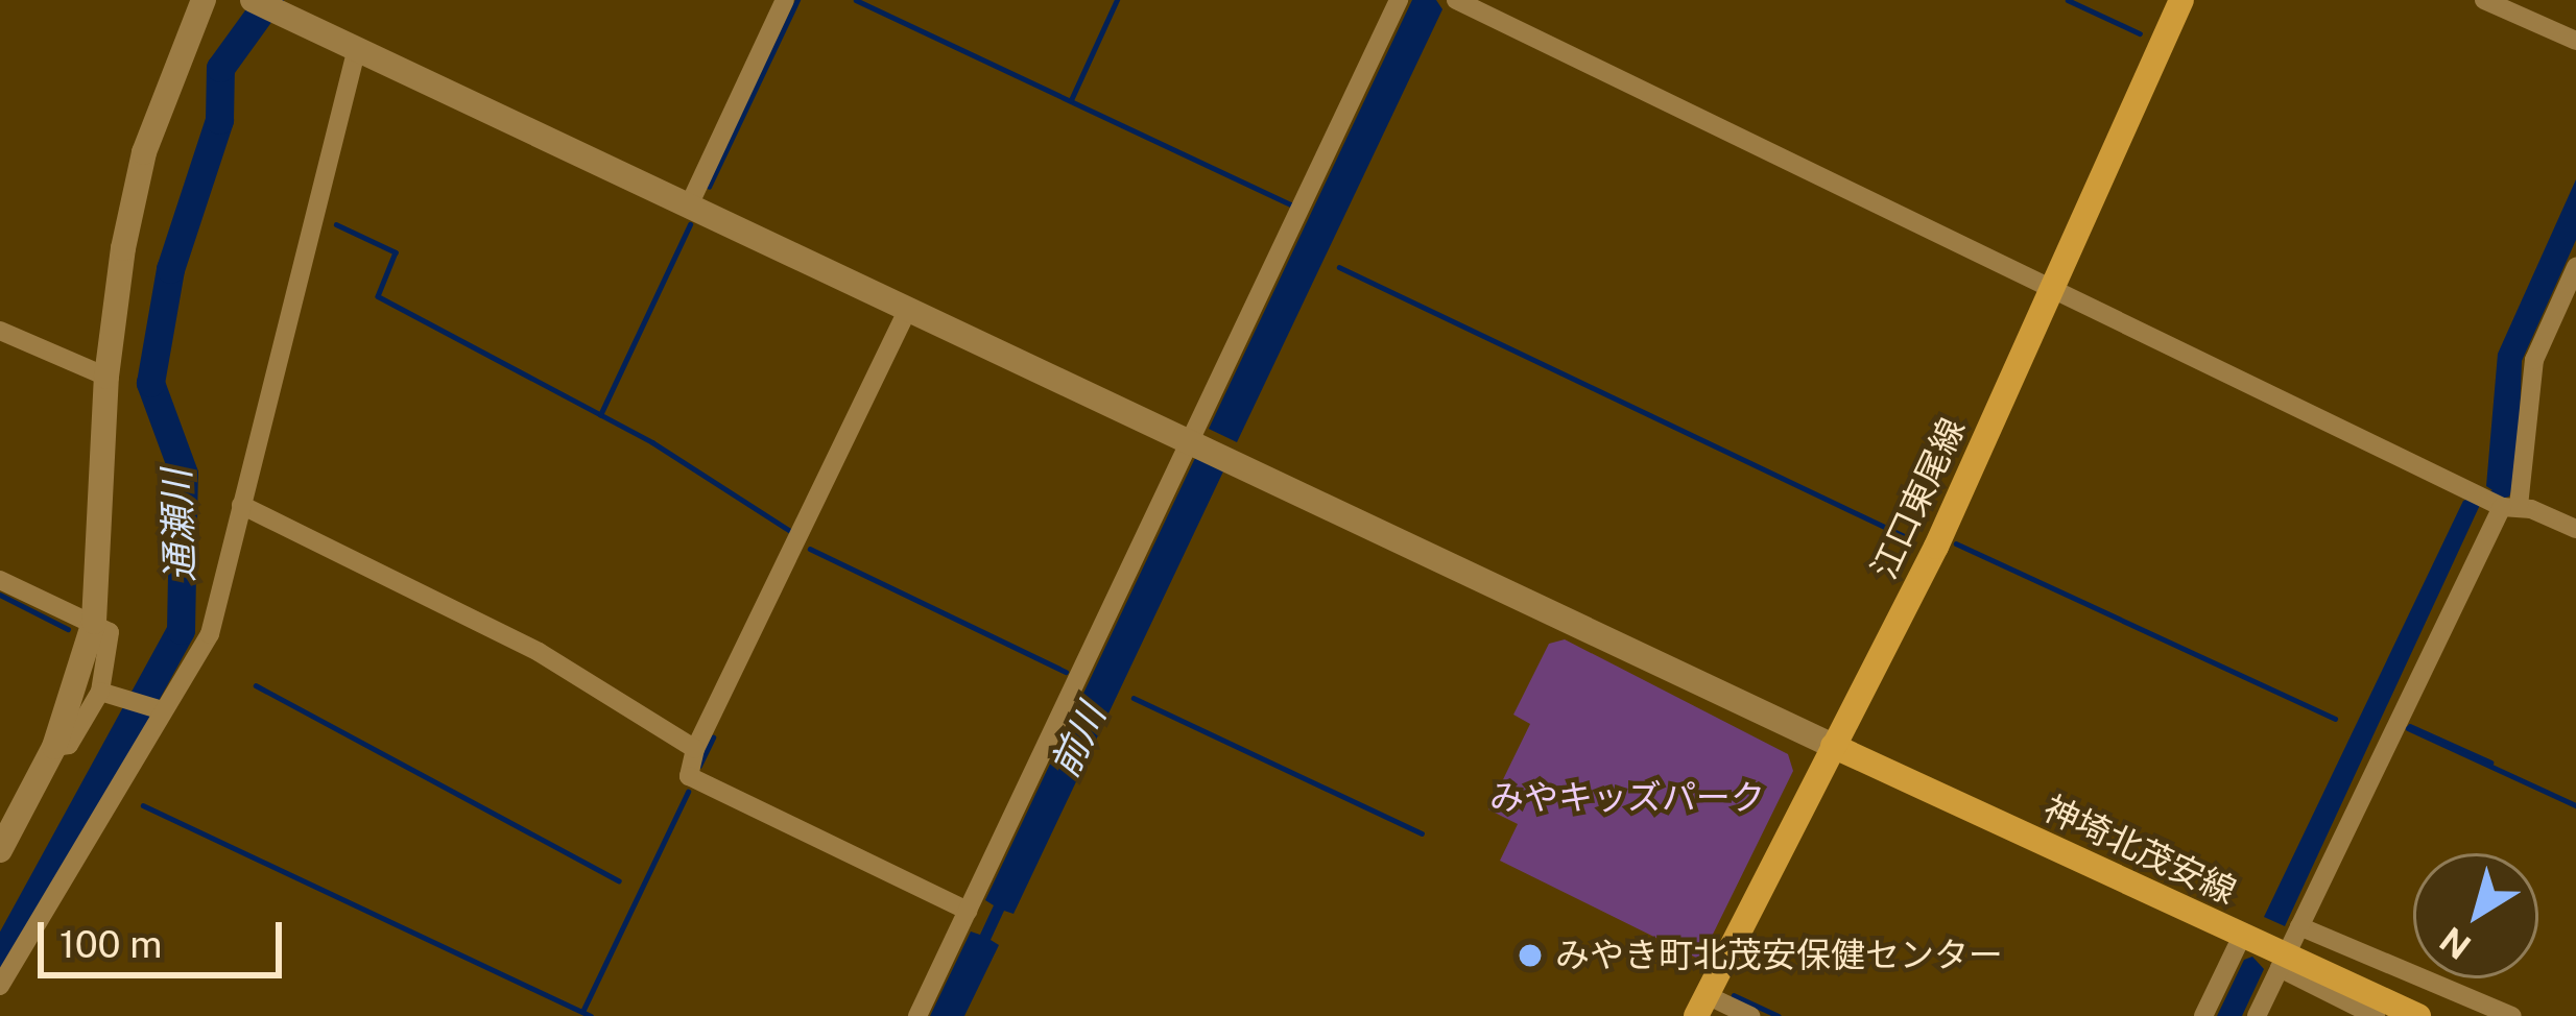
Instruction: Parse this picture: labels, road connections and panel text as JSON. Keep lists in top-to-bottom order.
{
  "streets": {
    "main road": ["江口東尾線", "神埼北茂安線"]
  },
  "crossings": [
    ["江口東尾線", "神埼北茂安線"]
  ],
  "water": ["通瀬川", "前川"],
  "parks": ["みやキッズパーク"],
  "places": ["みやき町北茂安保健センター"],
  "scale_bar": "100 m",
  "north": "bottom left"
}
